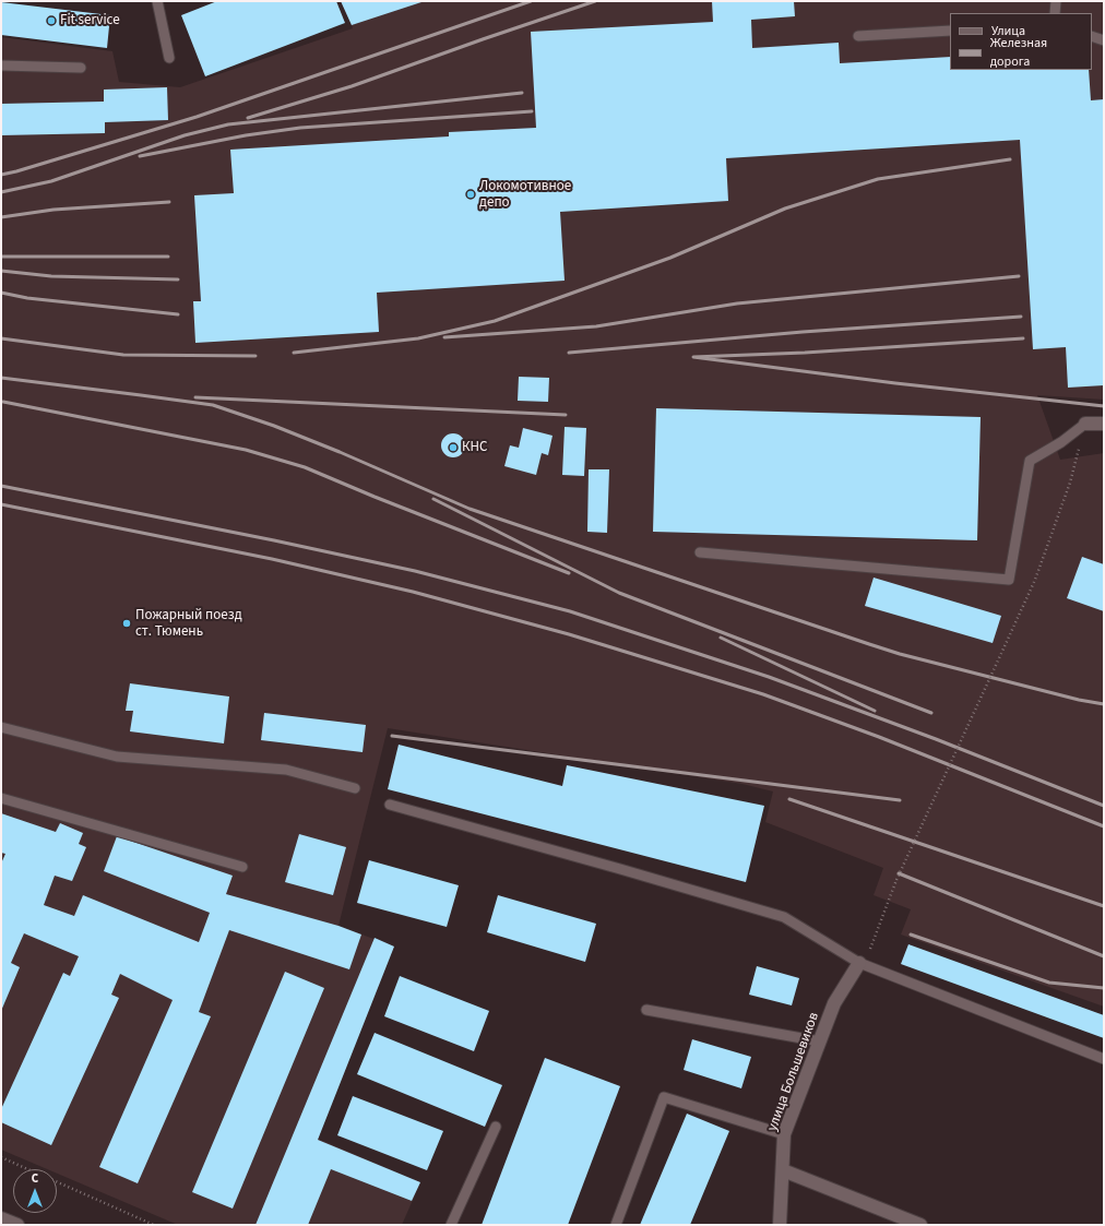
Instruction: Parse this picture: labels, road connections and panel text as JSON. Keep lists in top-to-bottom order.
{
  "streets": {
    "street": ["улица Большевиков"]
  },
  "places": [
    "Fit service",
    "Локомотивное депо",
    "КНС",
    "Пожарный поезд ст. Тюмень"
  ],
  "legend": ["Улица", "Железная дорога"],
  "north": "top"
}
